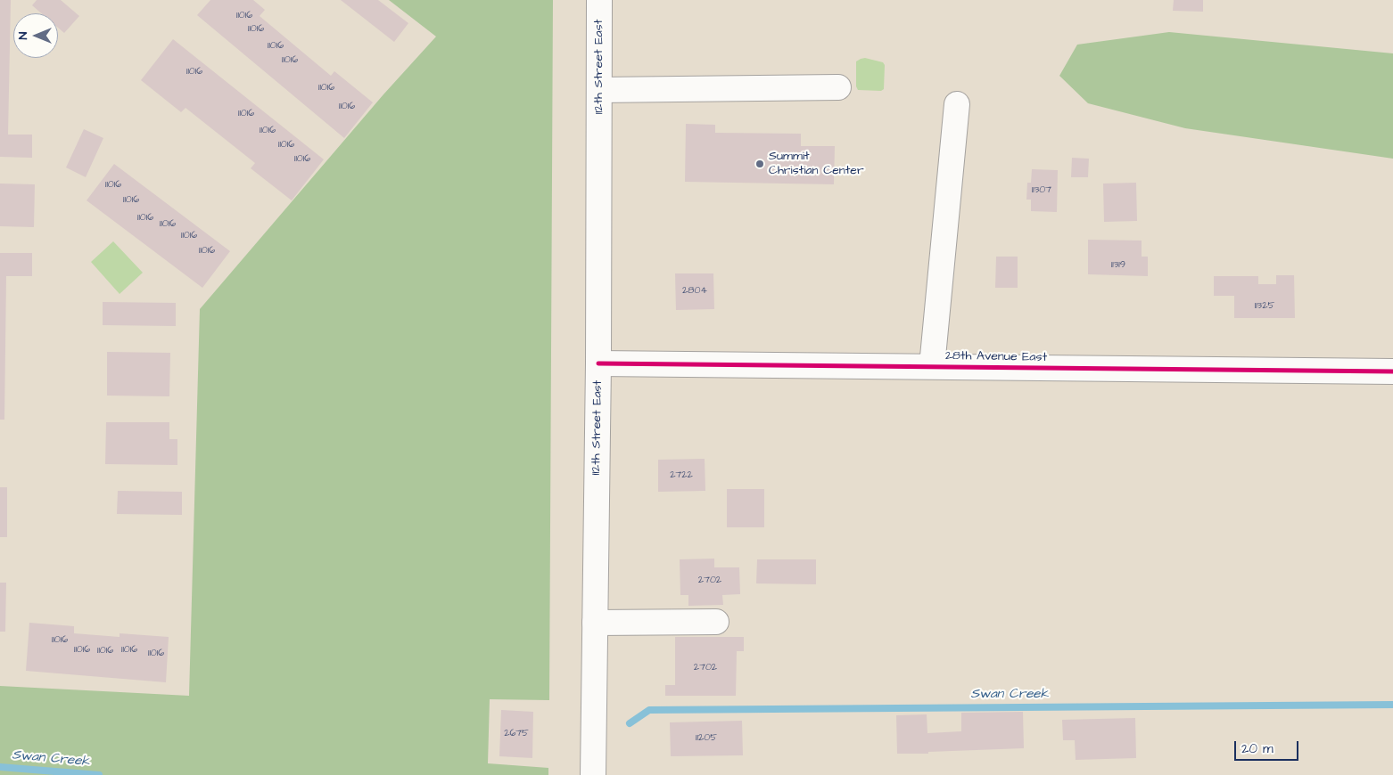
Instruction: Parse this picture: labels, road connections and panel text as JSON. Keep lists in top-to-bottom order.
{
  "streets": {
    "street": ["112th Street East", "28th Avenue East"]
  },
  "crossings": [
    ["112th Street East", "28th Avenue East"]
  ],
  "water": ["Swan Creek"],
  "places": ["Summit Christian Center"],
  "house_numbers": [
    "11016",
    "11016",
    "11016",
    "11016",
    "11016",
    "11016",
    "11016",
    "11016",
    "11016",
    "11016",
    "11016",
    "11016",
    "11307",
    "11016",
    "11016",
    "11016",
    "11016",
    "11016",
    "11319",
    "2804",
    "11325",
    "2722",
    "2702",
    "11016",
    "11016",
    "11016",
    "11016",
    "11016",
    "2702",
    "2675",
    "11205"
  ],
  "scale_bar": "20 m",
  "north": "left"
}
